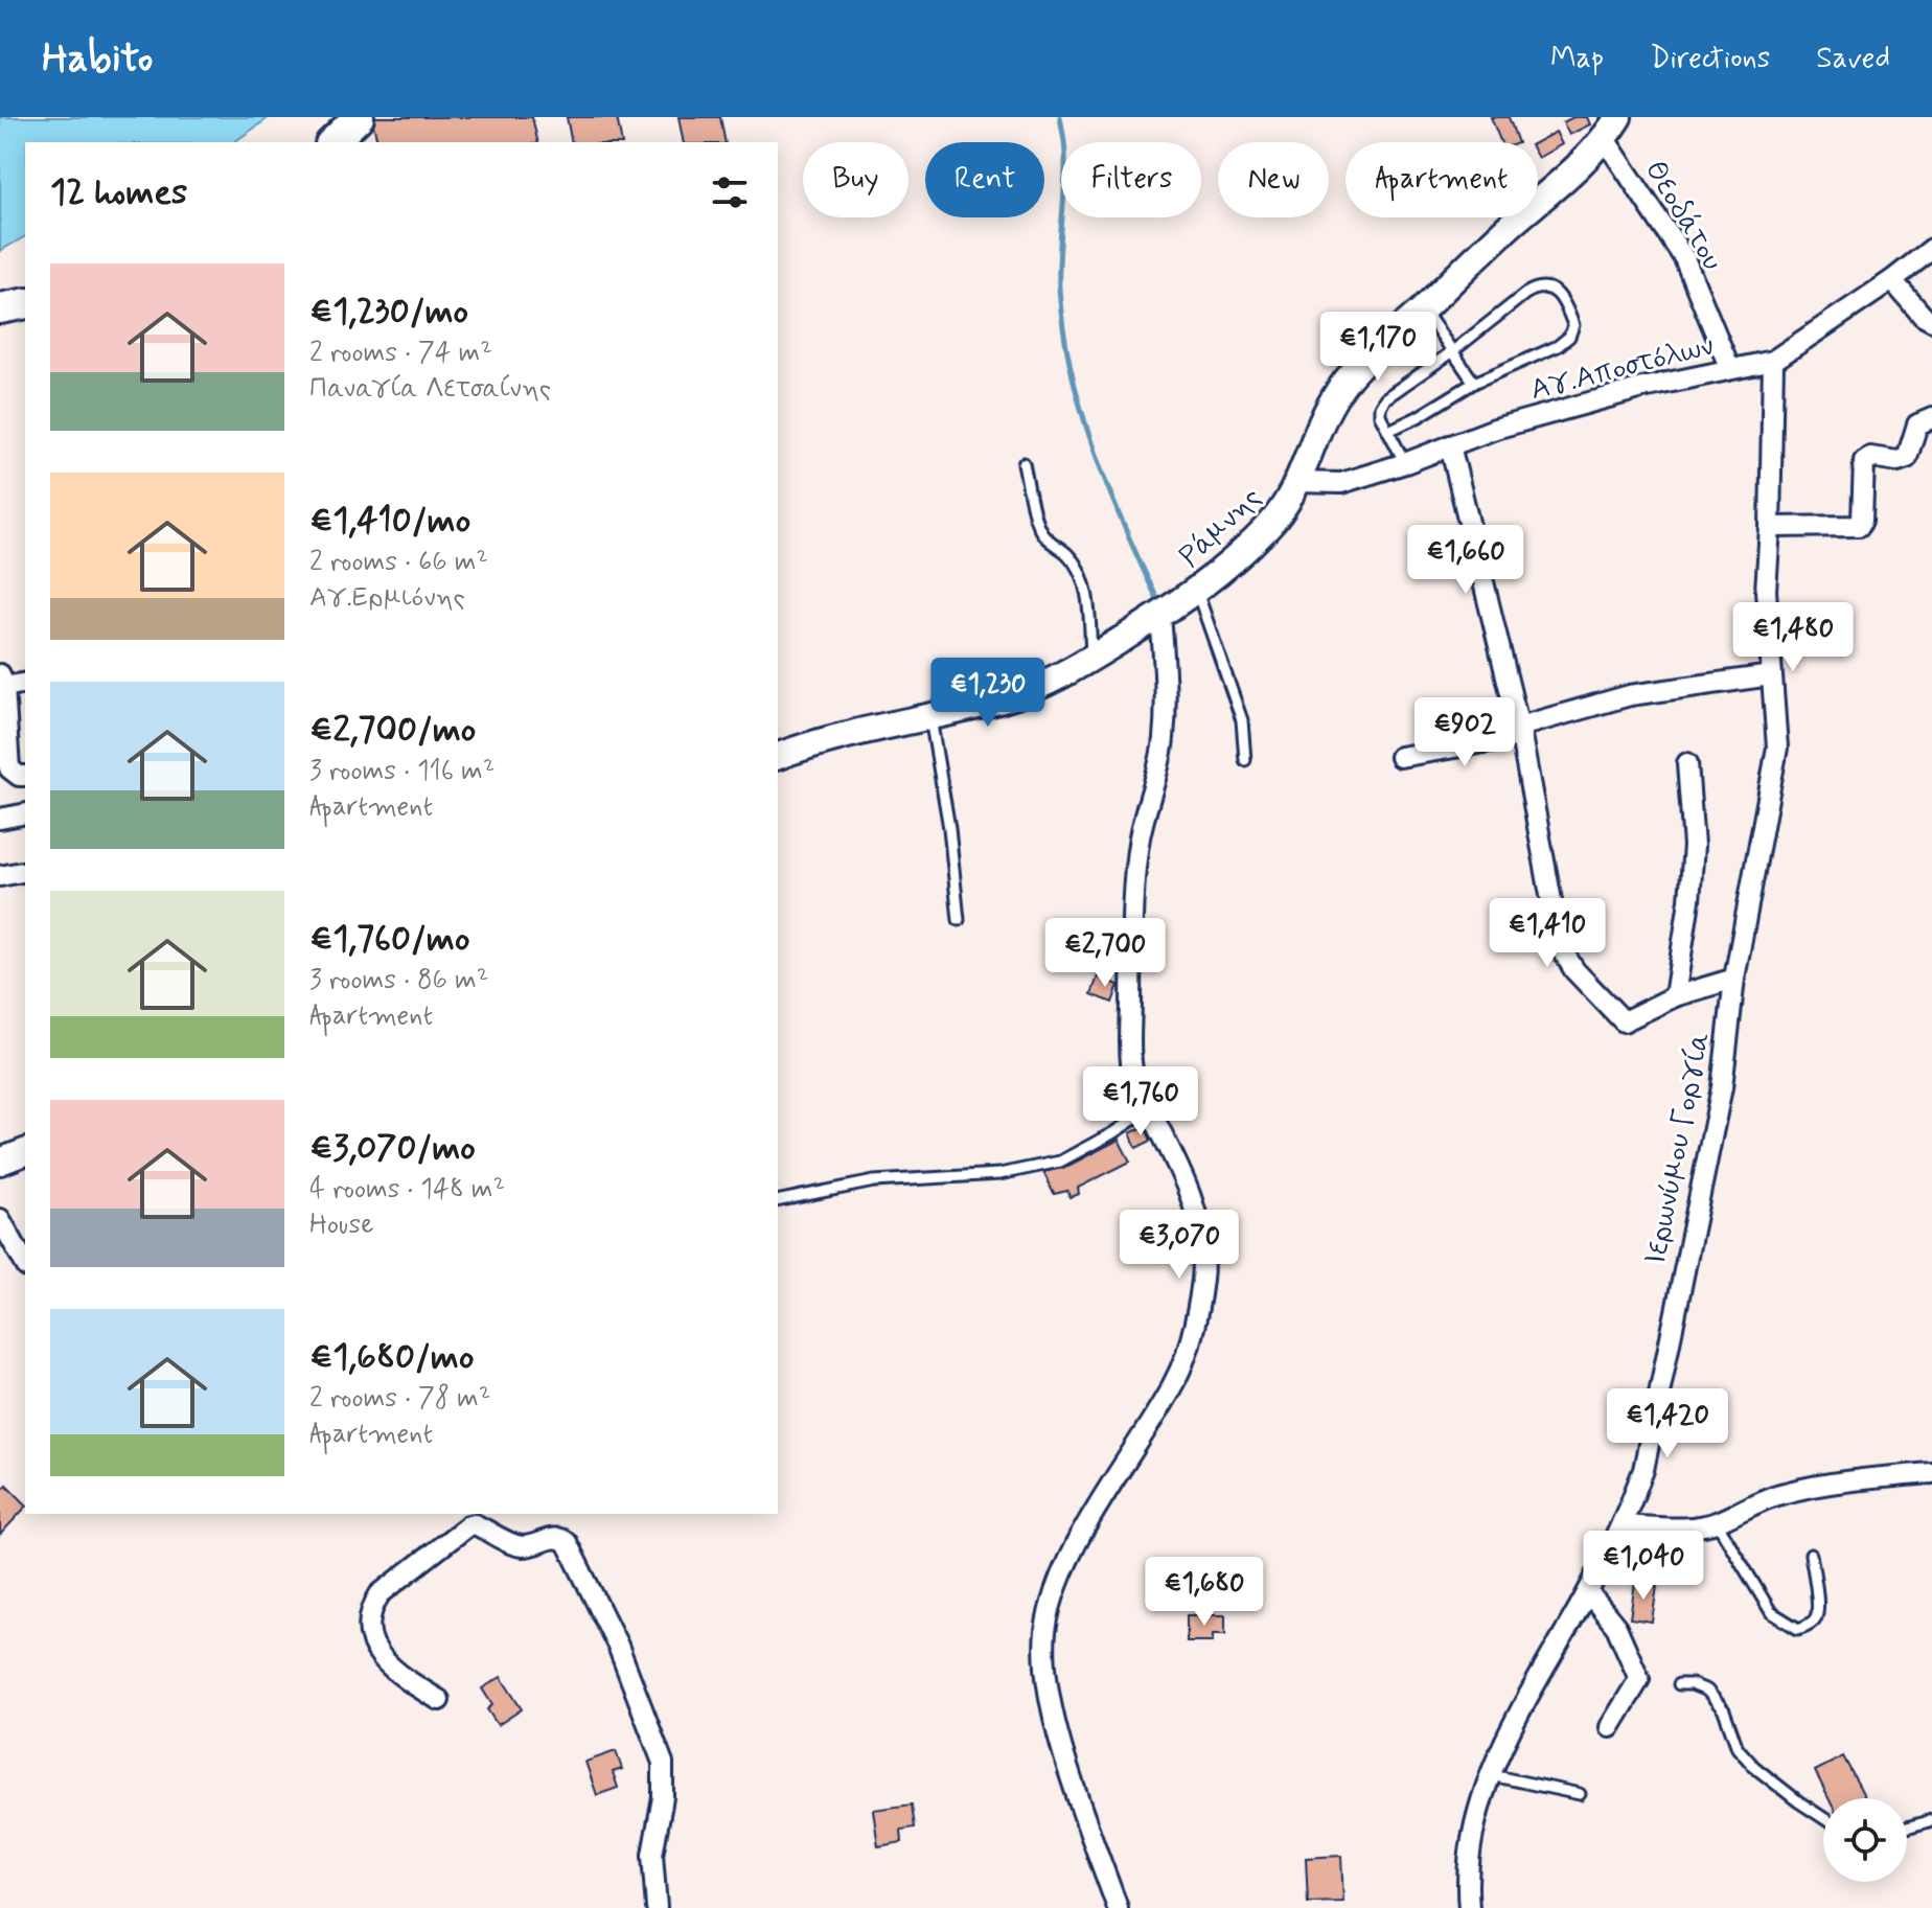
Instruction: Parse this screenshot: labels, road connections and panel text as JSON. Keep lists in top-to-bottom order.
{
  "streets": {
    "main road": ["Ράμνης"],
    "street": ["Θεοδάτου", "Αγ.Αποστόλων", "Ιερωνύμου Γοργία"]
  },
  "crossings": [
    ["Θεοδάτου", "Αγ.Αποστόλων"],
    ["Θεοδάτου", "Ράμνης"],
    ["Αγ.Αποστόλων", "Ράμνης"],
    ["Αγ.Αποστόλων", "Ιερωνύμου Γοργία"]
  ],
  "page": {
    "header": "Habito",
    "nav": ["Map", "Directions", "Saved"],
    "chip": [
      "Buy",
      "Rent",
      "Filters",
      "New",
      "Apartment"
    ],
    "heading": "12 homes",
    "list": [
      {
        "name": "€1,230/mo",
        "note": "2 rooms · 74 m² · Παναγία Λετσαίνης"
      },
      {
        "name": "€1,410/mo",
        "note": "2 rooms · 66 m² · Αγ.Ερμιόνης"
      },
      {
        "name": "€2,700/mo",
        "note": "3 rooms · 116 m² · Apartment"
      },
      {
        "name": "€1,760/mo",
        "note": "3 rooms · 86 m² · Apartment"
      },
      {
        "name": "€3,070/mo",
        "note": "4 rooms · 148 m² · House"
      },
      {
        "name": "€1,680/mo",
        "note": "2 rooms · 78 m² · Apartment"
      }
    ],
    "price": [
      "€1,170",
      "€1,660",
      "€1,480",
      "€1,230",
      "€902",
      "€1,410",
      "€2,700",
      "€1,760",
      "€3,070",
      "€1,420",
      "€1,040",
      "€1,680"
    ]
  }
}
